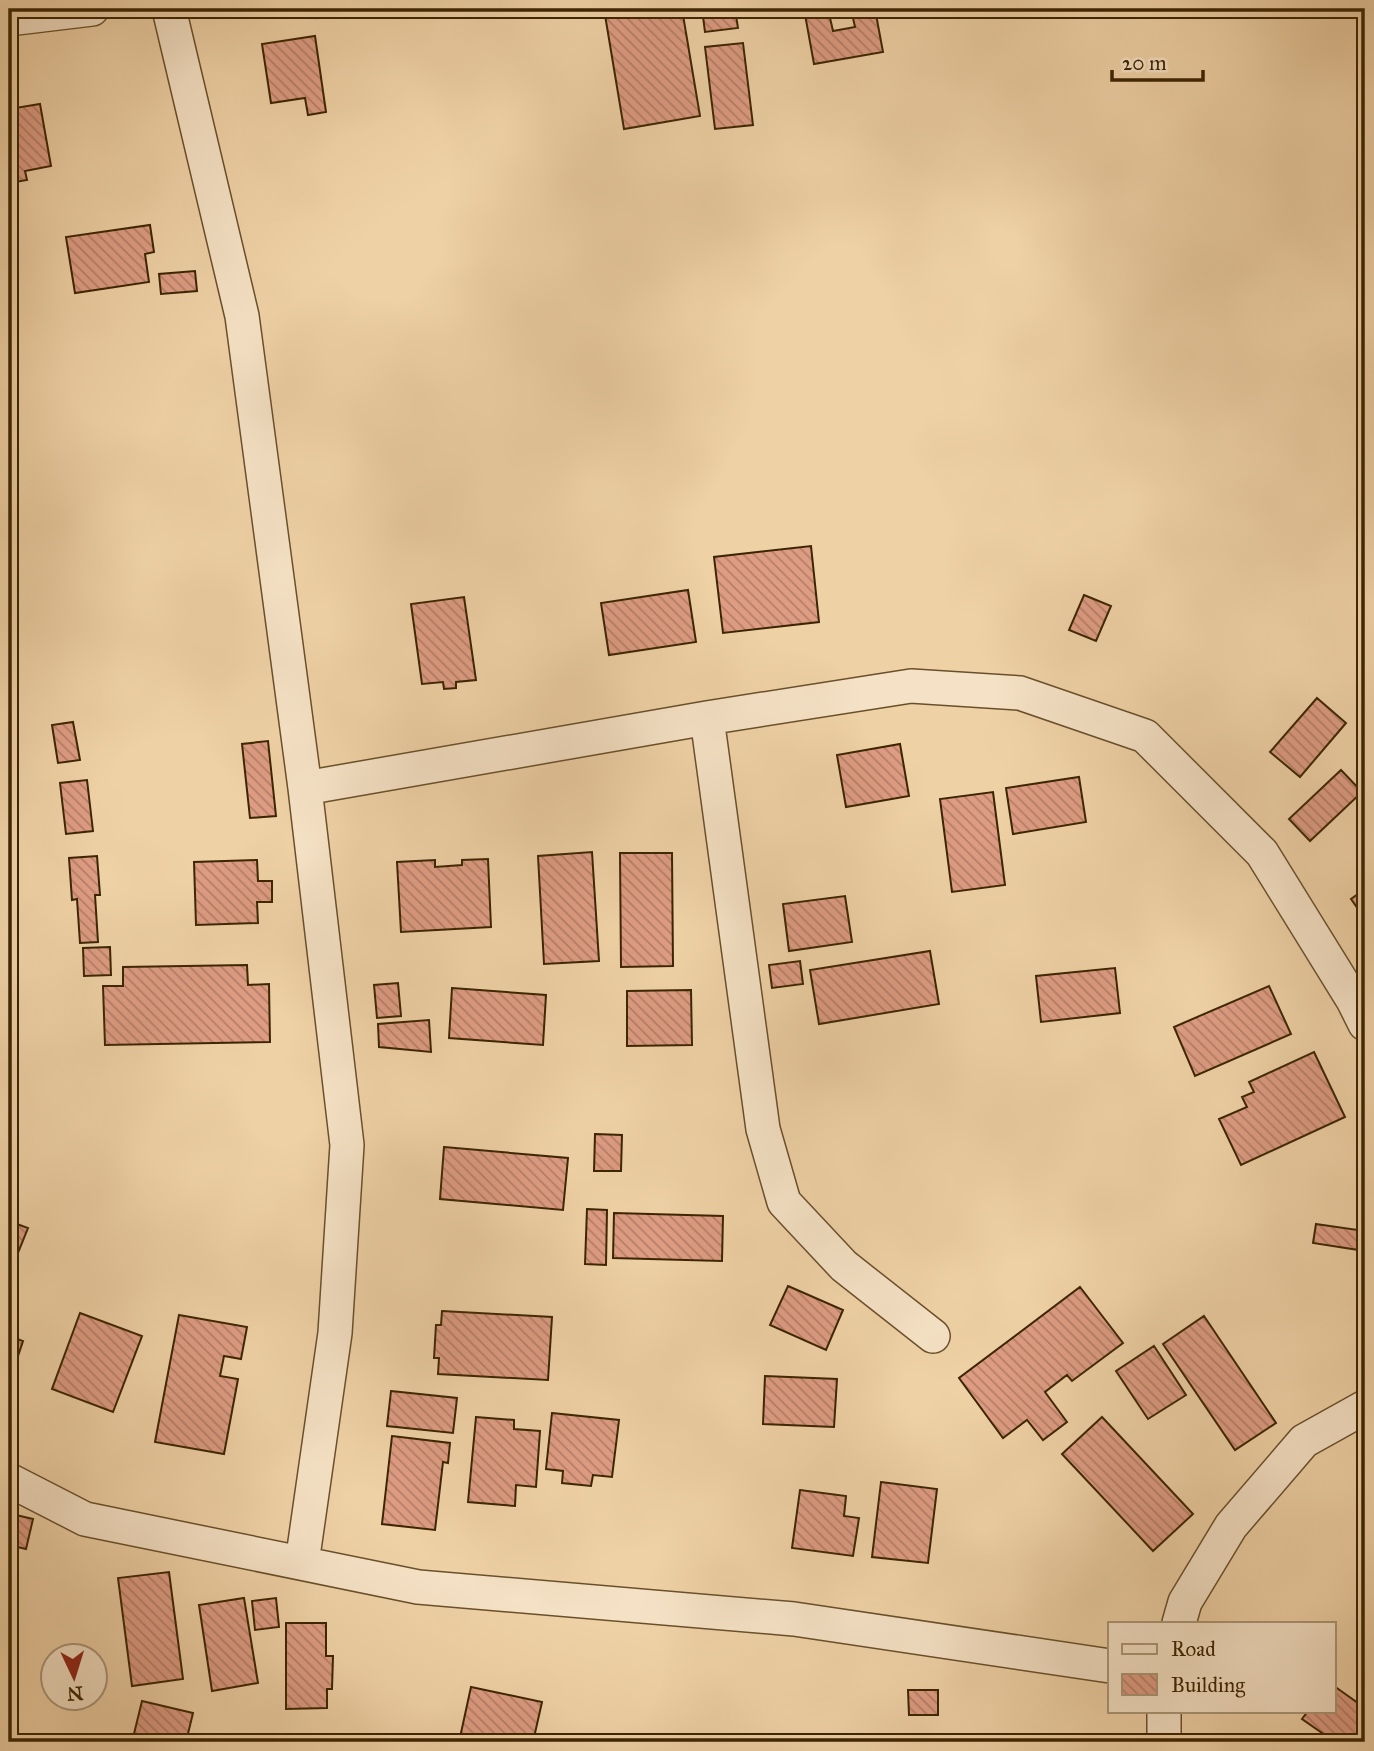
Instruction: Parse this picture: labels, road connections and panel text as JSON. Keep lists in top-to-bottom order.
{
  "legend": ["Road", "Building"],
  "scale_bar": "20 m",
  "north": "bottom"
}
